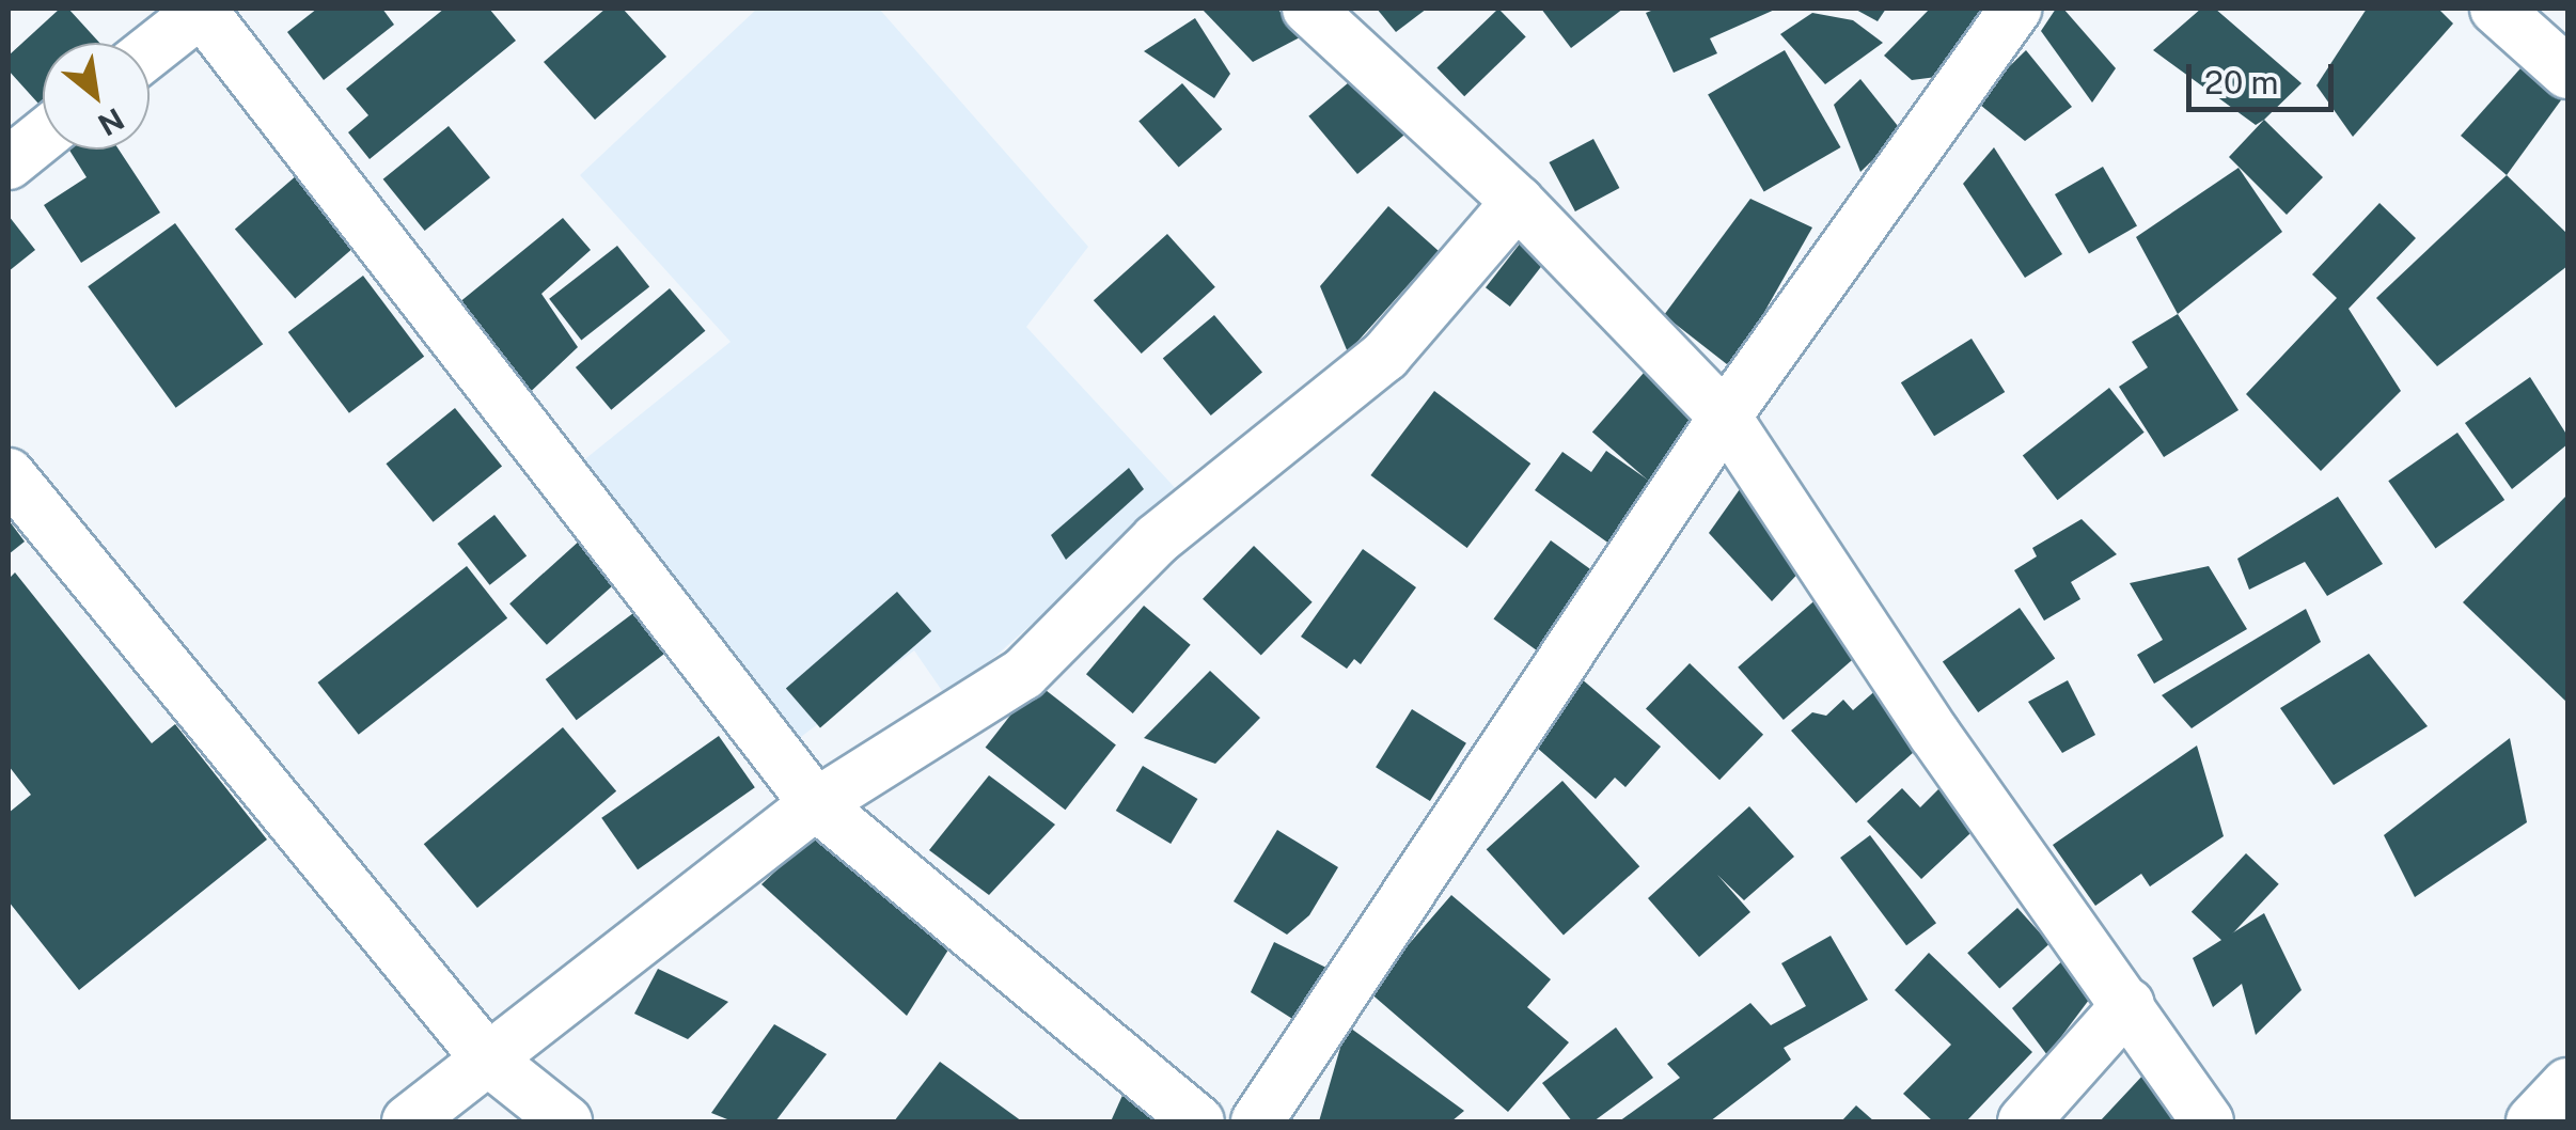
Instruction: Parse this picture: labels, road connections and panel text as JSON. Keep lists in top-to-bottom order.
{
  "scale_bar": "20 m",
  "north": "bottom right"
}
